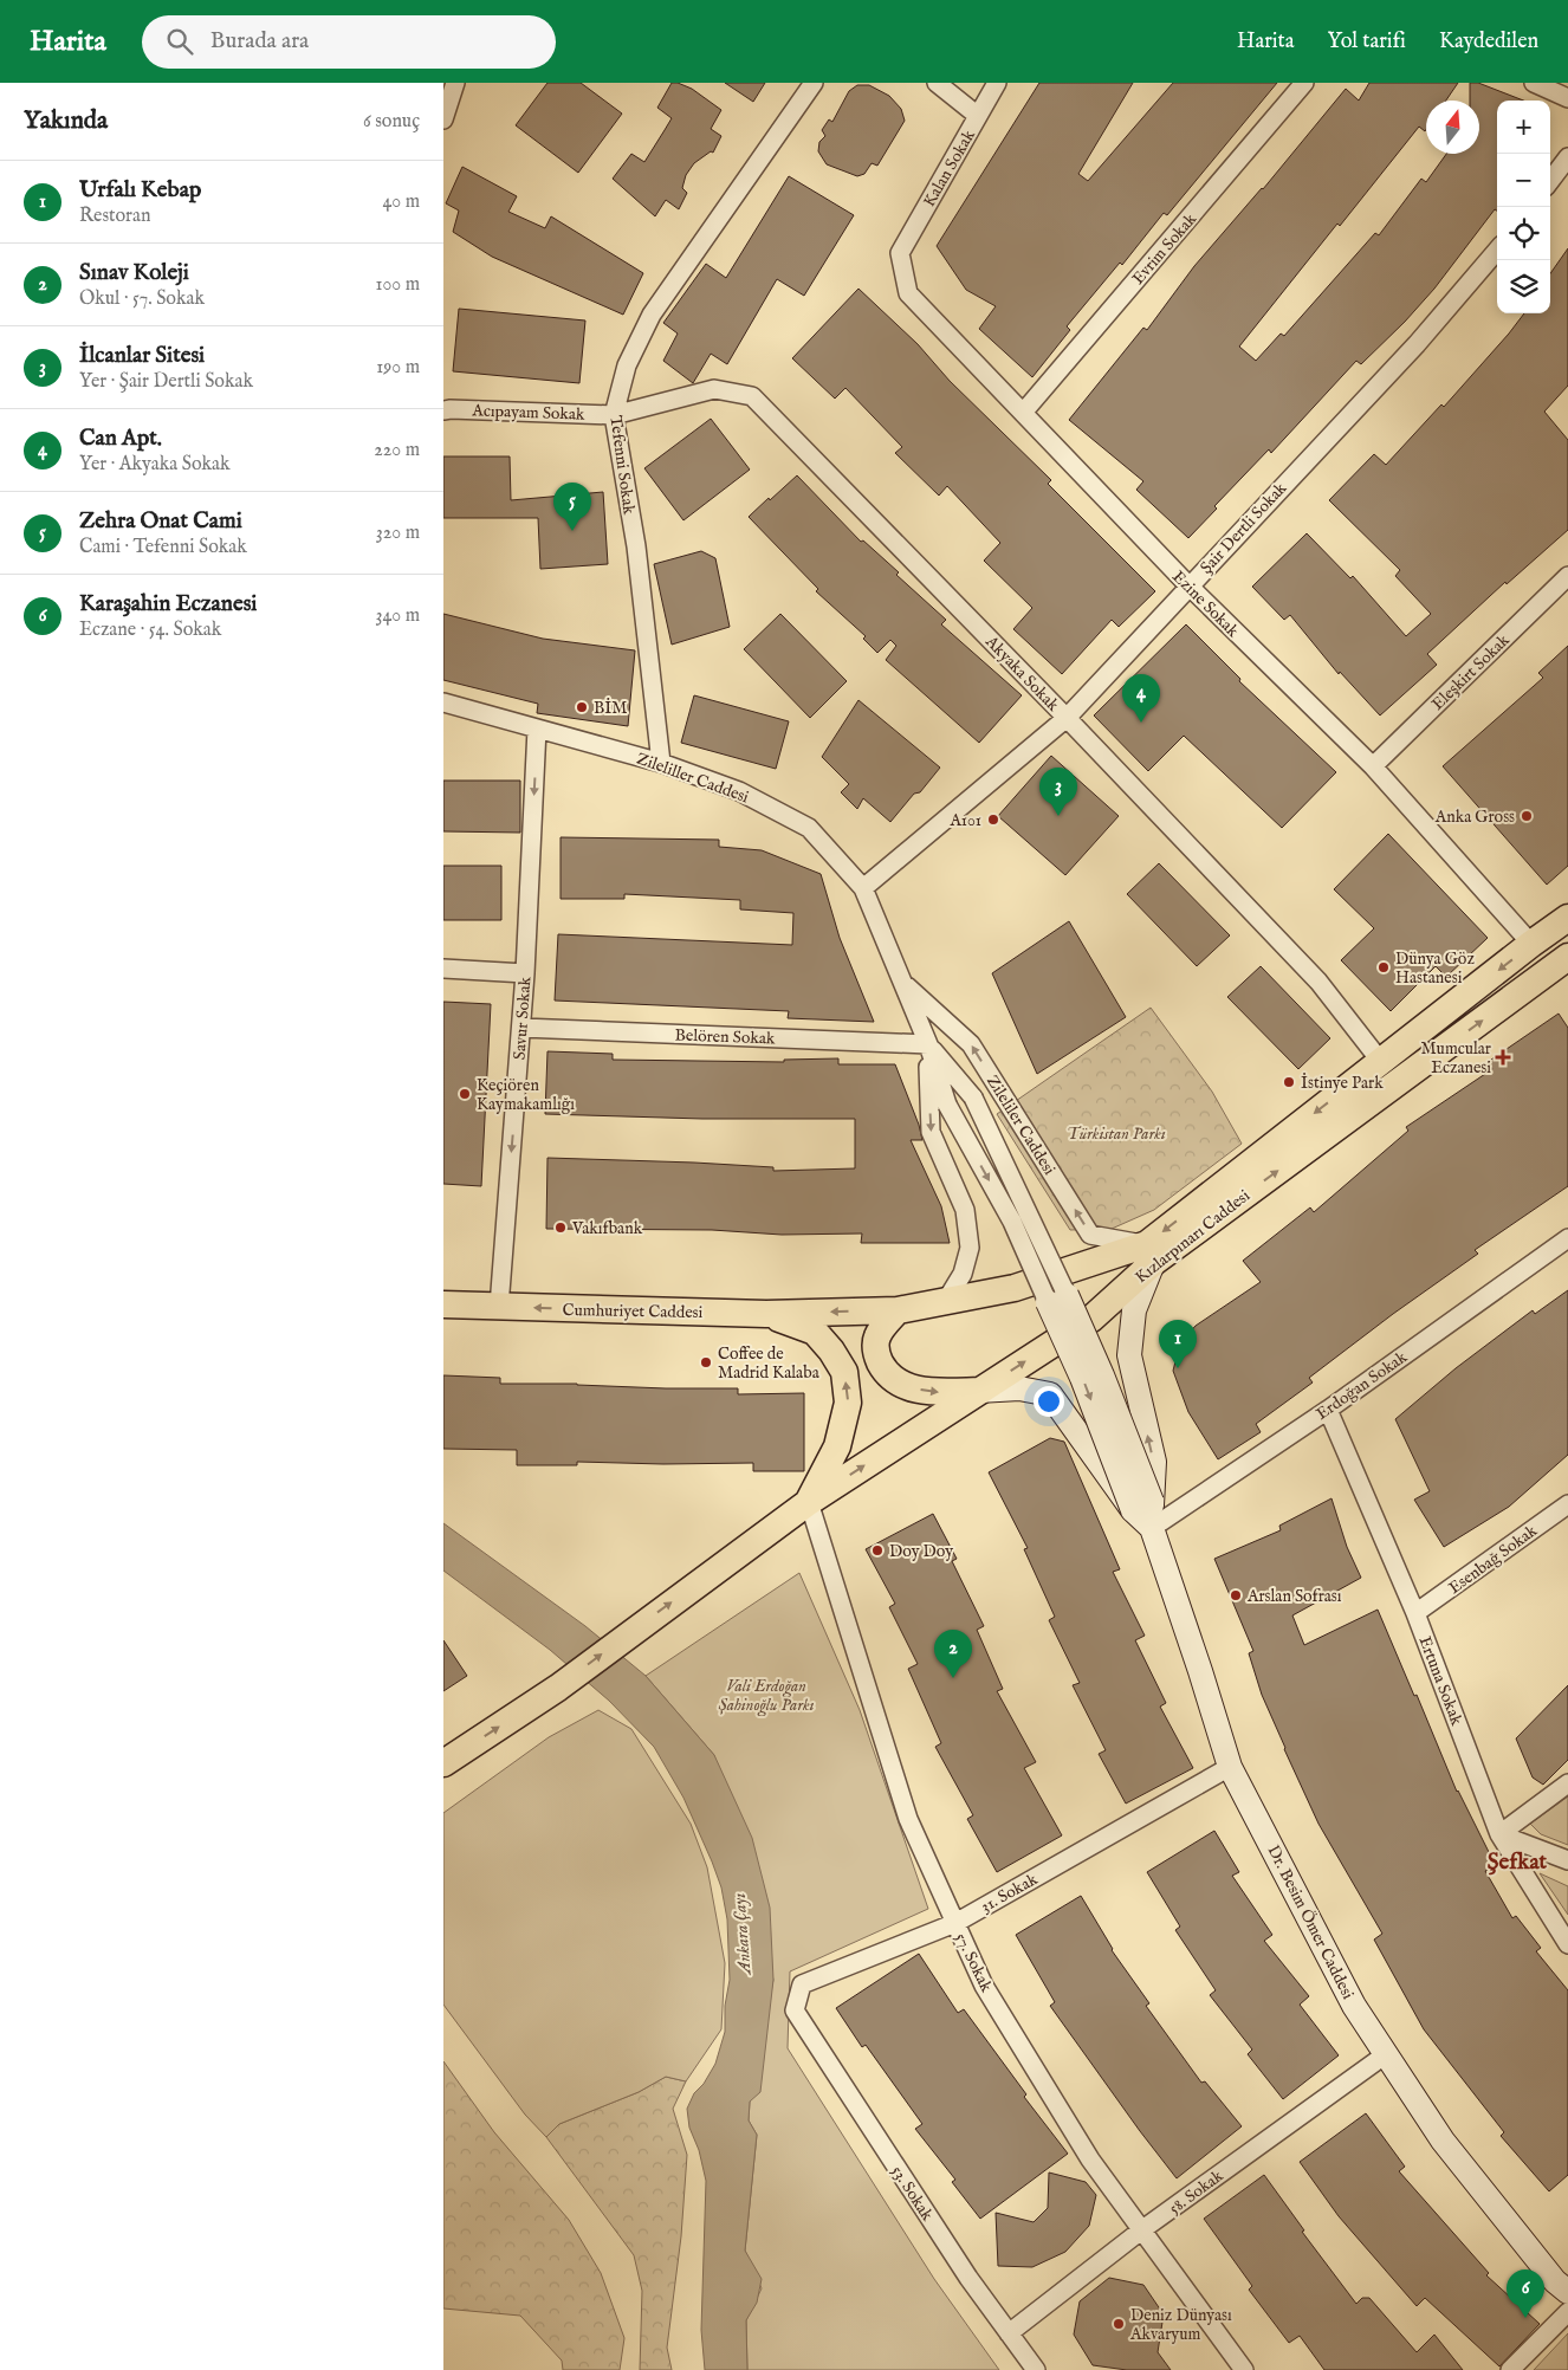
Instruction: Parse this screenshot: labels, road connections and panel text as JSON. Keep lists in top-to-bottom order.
{
  "streets": {
    "main road": ["Kızlarpınarı Caddesi", "Cumhuriyet Caddesi", "Dr. Besim Ömer Caddesi"],
    "street": [
      "Kalan Sokak",
      "Evrim Sokak",
      "Acıpayam Sokak",
      "Tefenni Sokak",
      "Şair Dertli Sokak",
      "Ezine Sokak",
      "Eleşkirt Sokak",
      "Akyaka Sokak",
      "Zileliller Caddesi",
      "Savur Sokak",
      "Belören Sokak",
      "Zileliler Caddesi",
      "Erdoğan Sokak",
      "Esenbağ Sokak",
      "Ertuna Sokak",
      "31. Sokak",
      "57. Sokak",
      "58. Sokak",
      "53. Sokak"
    ]
  },
  "crossings": [
    ["Kalan Sokak", "Ezine Sokak"],
    ["Evrim Sokak", "Ezine Sokak"],
    ["Acıpayam Sokak", "Tefenni Sokak"],
    ["Acıpayam Sokak", "Akyaka Sokak"],
    ["Tefenni Sokak", "Akyaka Sokak"],
    ["Tefenni Sokak", "Zileliller Caddesi"],
    ["Şair Dertli Sokak", "Ezine Sokak"],
    ["Şair Dertli Sokak", "Akyaka Sokak"],
    ["Şair Dertli Sokak", "Zileliller Caddesi"],
    ["Ezine Sokak", "Eleşkirt Sokak"],
    ["Ezine Sokak", "Kızlarpınarı Caddesi"],
    ["Akyaka Sokak", "Kızlarpınarı Caddesi"],
    ["Zileliller Caddesi", "Savur Sokak"],
    ["Zileliller Caddesi", "Belören Sokak"],
    ["Zileliller Caddesi", "Zileliler Caddesi"],
    ["Savur Sokak", "Belören Sokak"],
    ["Savur Sokak", "Cumhuriyet Caddesi"],
    ["Zileliler Caddesi", "Kızlarpınarı Caddesi"],
    ["Kızlarpınarı Caddesi", "Cumhuriyet Caddesi"],
    ["Kızlarpınarı Caddesi", "57. Sokak"],
    ["Erdoğan Sokak", "Ertuna Sokak"],
    ["Erdoğan Sokak", "Dr. Besim Ömer Caddesi"],
    ["Esenbağ Sokak", "Ertuna Sokak"],
    ["31. Sokak", "Dr. Besim Ömer Caddesi"],
    ["31. Sokak", "57. Sokak"],
    ["31. Sokak", "53. Sokak"],
    ["Dr. Besim Ömer Caddesi", "58. Sokak"],
    ["57. Sokak", "58. Sokak"],
    ["58. Sokak", "53. Sokak"]
  ],
  "one_way": ["Savur Sokak", "Cumhuriyet Caddesi"],
  "districts": ["Şefkat"],
  "water": ["Ankara Çayı"],
  "parks": ["Türkistan Parkı", "Vali Erdoğan Şahinoğlu Parkı"],
  "places": {
    "other": [
      "BİM",
      "Anka Gross",
      "A101",
      "Dünya Göz Hastanesi",
      "İstinye Park",
      "Keçiören Kaymakamlığı",
      "Vakıfbank",
      "Coffee de Madrid Kalaba",
      "Doy Doy",
      "Arslan Sofrası",
      "Deniz Dünyası Akvaryum"
    ],
    "health": ["Mumcular Eczanesi"]
  },
  "north": "top",
  "page": {
    "header": "Harita",
    "search": "Burada ara",
    "nav": ["Harita", "Yol tarifi", "Kaydedilen"],
    "heading": ["Yakında", "6 sonuç"],
    "map_buttons": ["+", "−"],
    "list": [
      {
        "mark": "1",
        "name": "Urfalı Kebap",
        "note": "Restoran",
        "value": "40 m"
      },
      {
        "mark": "2",
        "name": "Sınav Koleji",
        "note": "Okul · 57. Sokak",
        "value": "100 m"
      },
      {
        "mark": "3",
        "name": "İlcanlar Sitesi",
        "note": "Yer · Şair Dertli Sokak",
        "value": "190 m"
      },
      {
        "mark": "4",
        "name": "Can Apt.",
        "note": "Yer · Akyaka Sokak",
        "value": "220 m"
      },
      {
        "mark": "5",
        "name": "Zehra Onat Cami",
        "note": "Cami · Tefenni Sokak",
        "value": "320 m"
      },
      {
        "mark": "6",
        "name": "Karaşahin Eczanesi",
        "note": "Eczane · 54. Sokak",
        "value": "340 m"
      }
    ],
    "pins": [
      "5",
      "4",
      "3",
      "1",
      "2",
      "6"
    ]
  }
}
